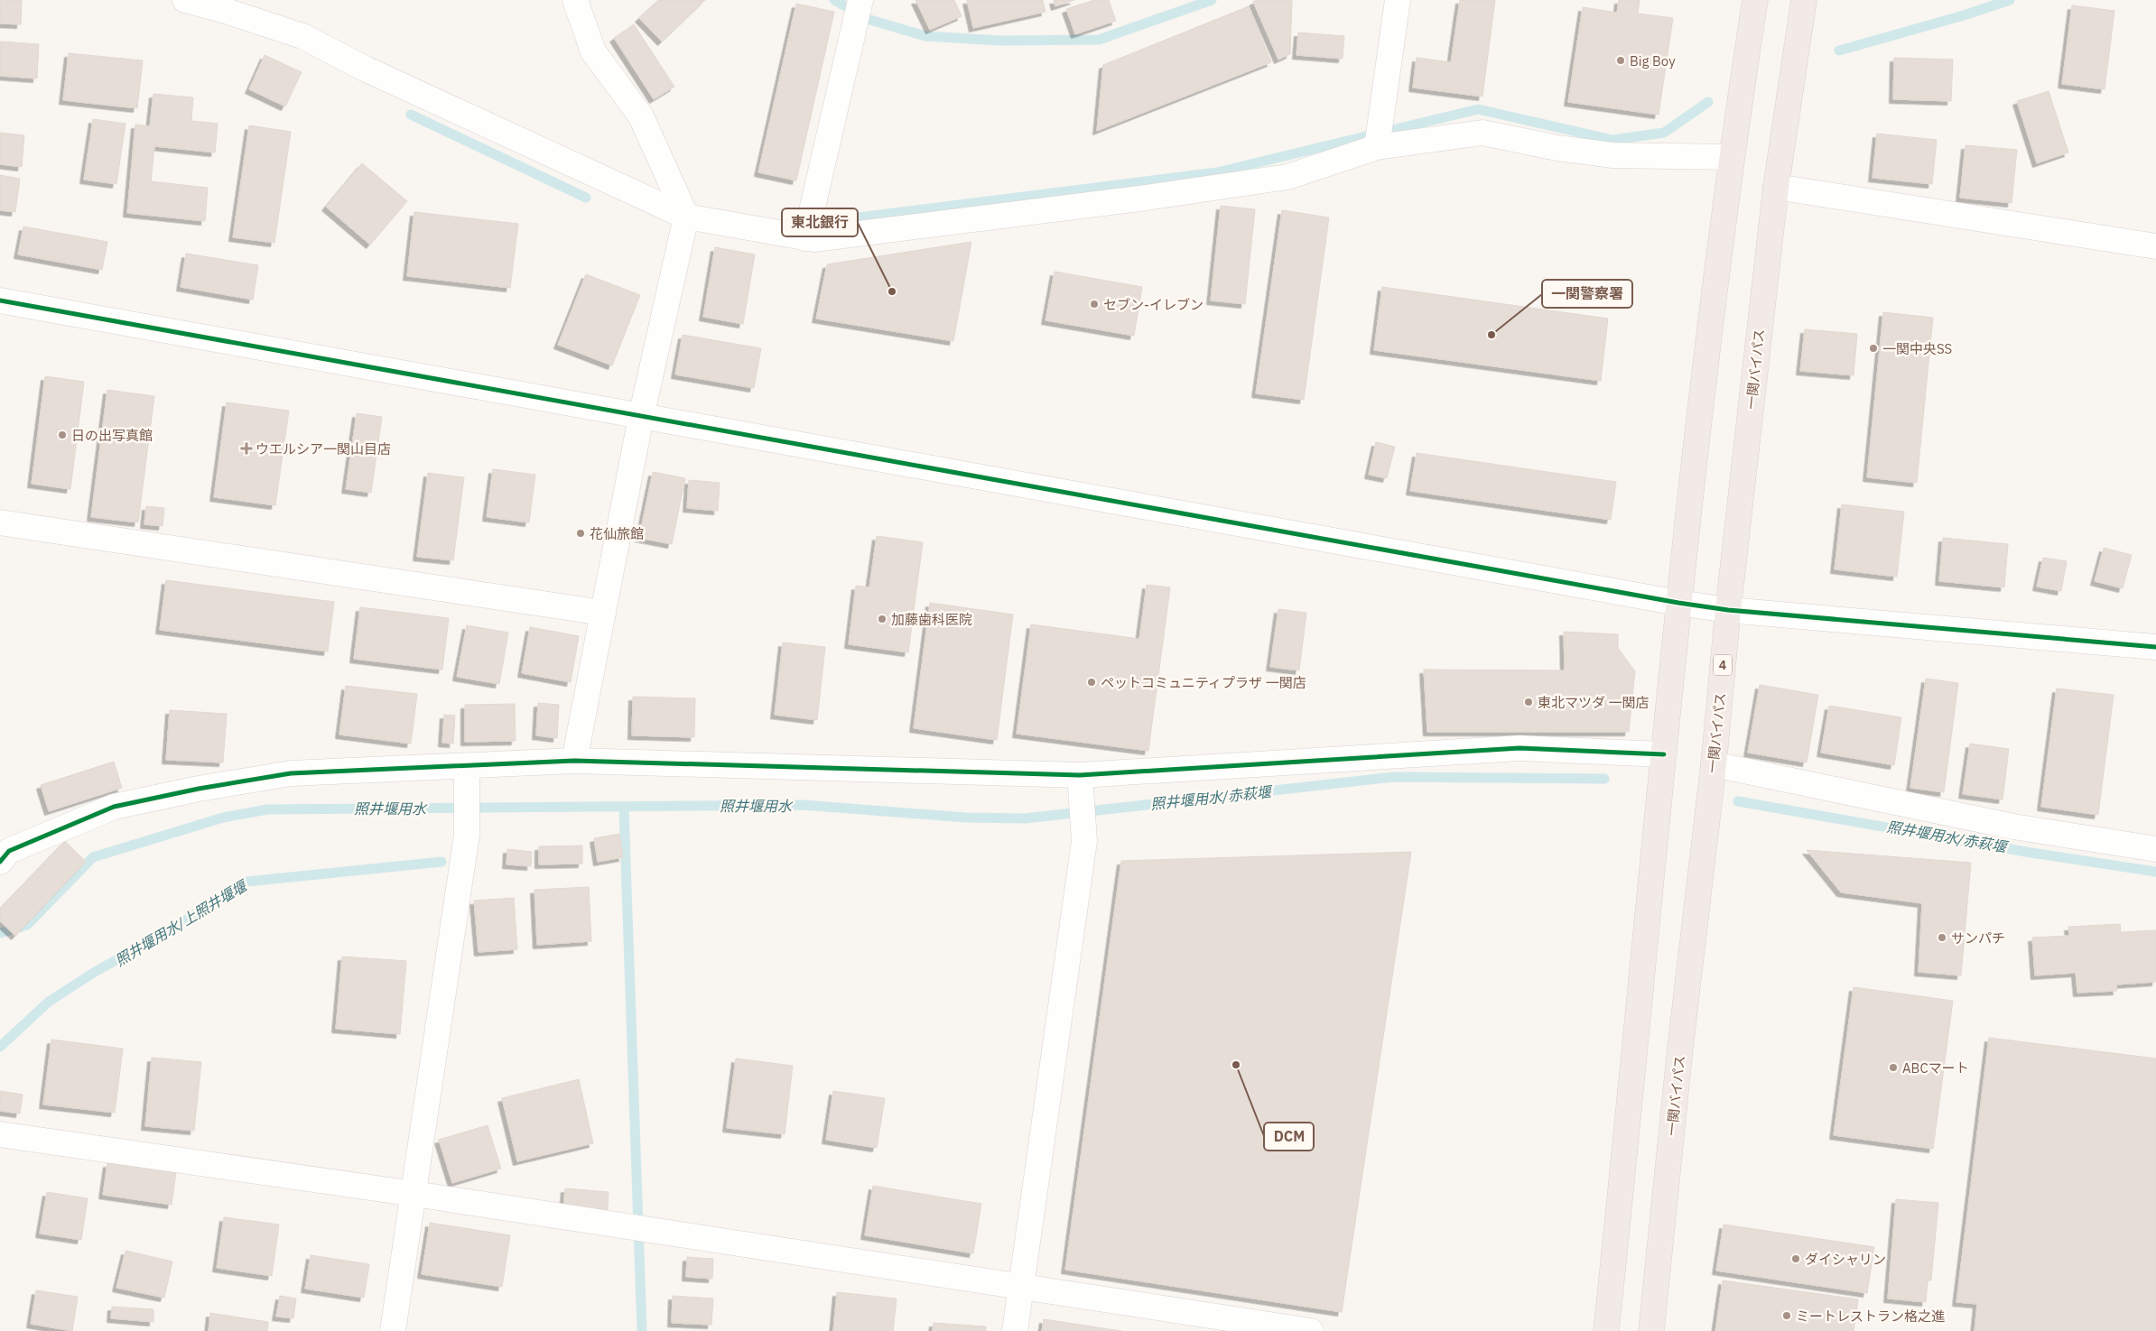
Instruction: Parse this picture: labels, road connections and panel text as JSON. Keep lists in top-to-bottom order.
{
  "streets": {
    "highway": ["一関バイパス", "4"]
  },
  "water": ["照井堰用水/赤萩堰", "照井堰用水", "照井堰用水/上照井堰堰"],
  "places": {
    "other": [
      "Big Boy",
      "東北銀行",
      "セブン-イレブン",
      "一関警察署",
      "一関中央SS",
      "日の出写真館",
      "花仙旅館",
      "加藤歯科医院",
      "ペットコミュニティプラザ 一関店",
      "東北マツダ 一関店",
      "サンパチ",
      "DCM",
      "ABCマート",
      "ダイシャリン",
      "ミートレストラン格之進"
    ],
    "health": ["ウエルシア一関山目店"]
  }
}
